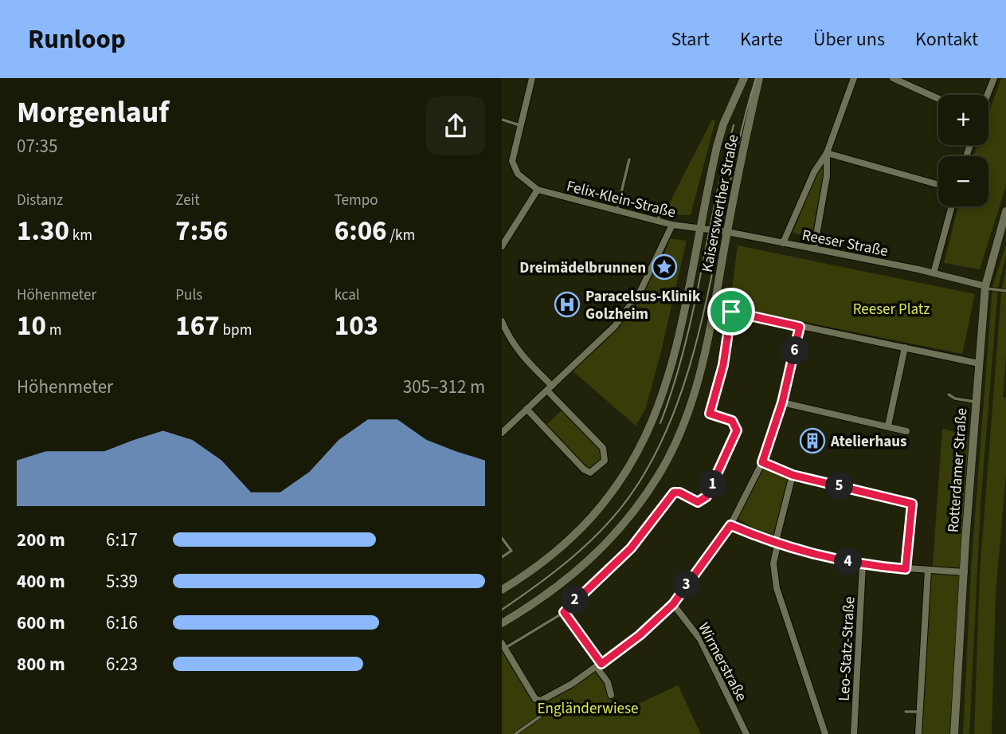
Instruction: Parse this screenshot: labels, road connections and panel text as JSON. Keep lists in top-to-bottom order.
{
  "streets": {
    "street": [
      "Felix-Klein-Straße",
      "Kaiserswerther Straße",
      "Reeser Straße",
      "Rotterdamer Straße",
      "Leo-Statz-Straße",
      "Wirmerstraße"
    ]
  },
  "crossings": [
    ["Felix-Klein-Straße", "Kaiserswerther Straße"],
    ["Felix-Klein-Straße", "Reeser Straße"],
    ["Kaiserswerther Straße", "Reeser Straße"],
    ["Reeser Straße", "Rotterdamer Straße"]
  ],
  "parks": ["Reeser Platz", "Engländerwiese"],
  "places": {
    "place": ["Dreimädelbrunnen"],
    "hospital": ["Paracelsus-Klinik Golzheim"],
    "building": ["Atelierhaus"]
  },
  "page": {
    "header": "Runloop",
    "nav": [
      "Start",
      "Karte",
      "Über uns",
      "Kontakt"
    ],
    "heading": ["Morgenlauf", "07:35"],
    "map_buttons": ["+", "−"],
    "stats": [
      ["Distanz", "1.30 km"],
      ["Zeit", "7:56"],
      ["Tempo", "6:06 /km"],
      ["Höhenmeter", "10 m"],
      ["Puls", "167 bpm"],
      ["kcal", "103"]
    ],
    "pins": [
      "6",
      "1",
      "5",
      "4",
      "3",
      "2"
    ],
    "chart": ["Höhenmeter", "305–312 m"],
    "list": [
      {
        "name": "200 m",
        "note": "6:17"
      },
      {
        "name": "400 m",
        "note": "5:39"
      },
      {
        "name": "600 m",
        "note": "6:16"
      },
      {
        "name": "800 m",
        "note": "6:23"
      }
    ]
  }
}
